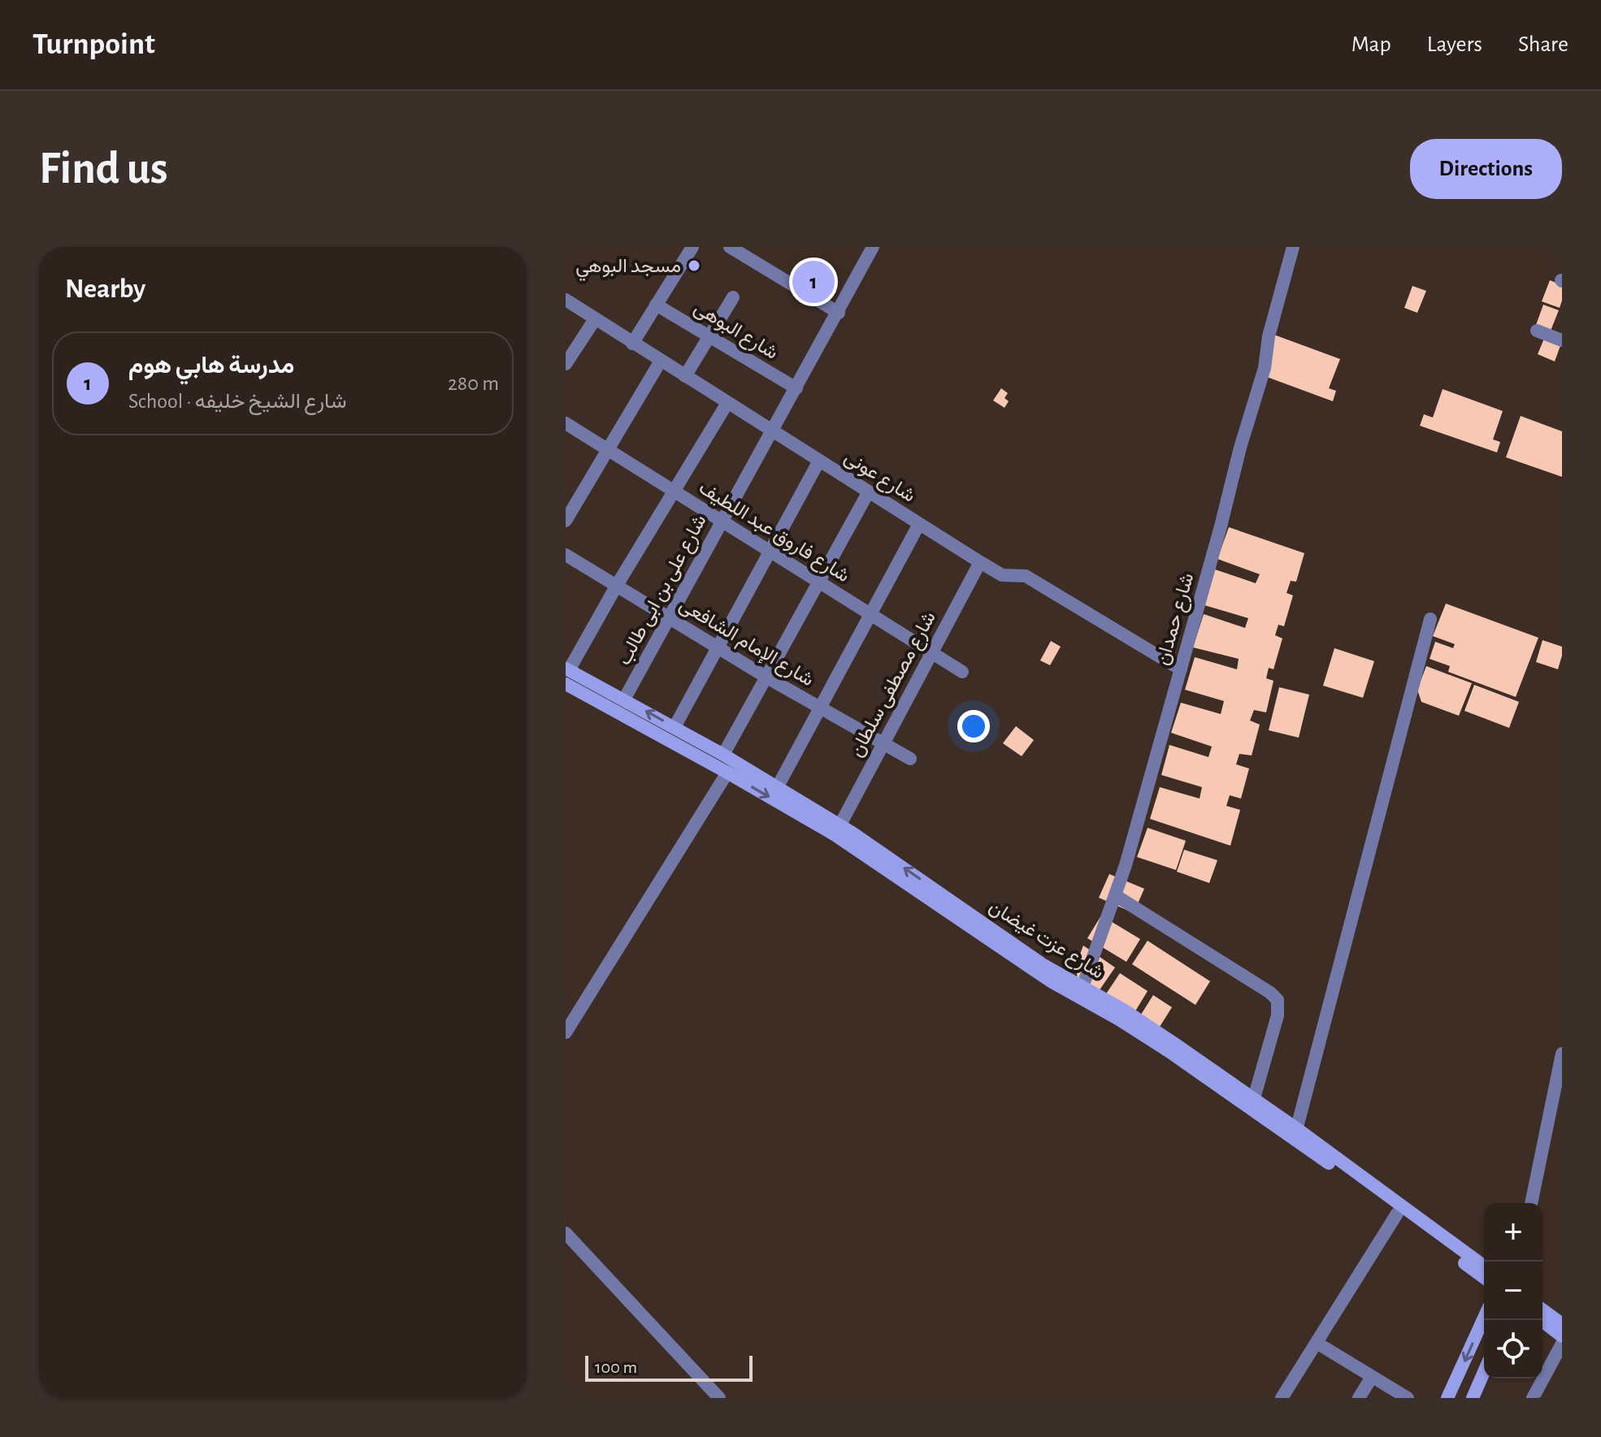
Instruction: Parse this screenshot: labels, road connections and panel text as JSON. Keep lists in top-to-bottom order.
{
  "streets": {
    "street": [
      "شارع البوهى",
      "شارع عونى",
      "شارع فاروق عبد اللطيف",
      "شارع على بن ابى طالب",
      "شارع حمدان",
      "شارع الإمام الشافعى",
      "شارع مصطفى سلطان",
      "شارع عزت غيضان"
    ]
  },
  "crossings": [
    ["شارع البوهى", "شارع على بن ابى طالب"],
    ["شارع عونى", "شارع على بن ابى طالب"],
    ["شارع عونى", "شارع حمدان"],
    ["شارع عونى", "شارع مصطفى سلطان"],
    ["شارع فاروق عبد اللطيف", "شارع على بن ابى طالب"],
    ["شارع فاروق عبد اللطيف", "شارع مصطفى سلطان"],
    ["شارع على بن ابى طالب", "شارع الإمام الشافعى"],
    ["شارع على بن ابى طالب", "شارع عزت غيضان"],
    ["شارع حمدان", "شارع عزت غيضان"],
    ["شارع الإمام الشافعى", "شارع مصطفى سلطان"],
    ["شارع مصطفى سلطان", "شارع عزت غيضان"]
  ],
  "places": ["مسجد البوهي"],
  "scale_bar": "100 m",
  "page": {
    "header": "Turnpoint",
    "nav": ["Map", "Layers", "Share"],
    "buttons": "Directions",
    "title": "Find us",
    "heading": "Nearby",
    "pins": "1",
    "list": [
      {
        "mark": "1",
        "name": "مدرسة هابي هوم",
        "note": "School · شارع الشيخ خليفه",
        "value": "280 m"
      }
    ],
    "map_buttons": ["+", "−"],
    "scale": "100 m"
  }
}
